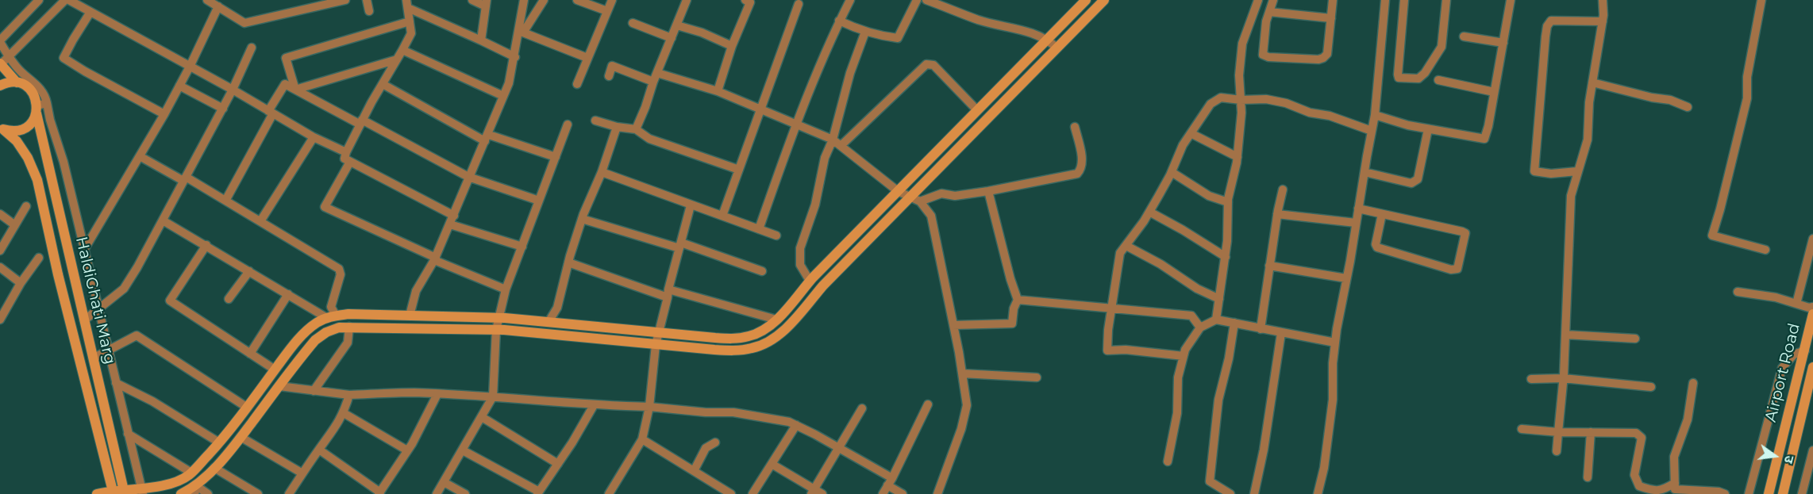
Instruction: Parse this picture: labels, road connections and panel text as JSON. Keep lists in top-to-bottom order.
{
  "streets": {
    "street": ["HaldiGhati Marg", "Airport Road"]
  },
  "north": "right"
}
